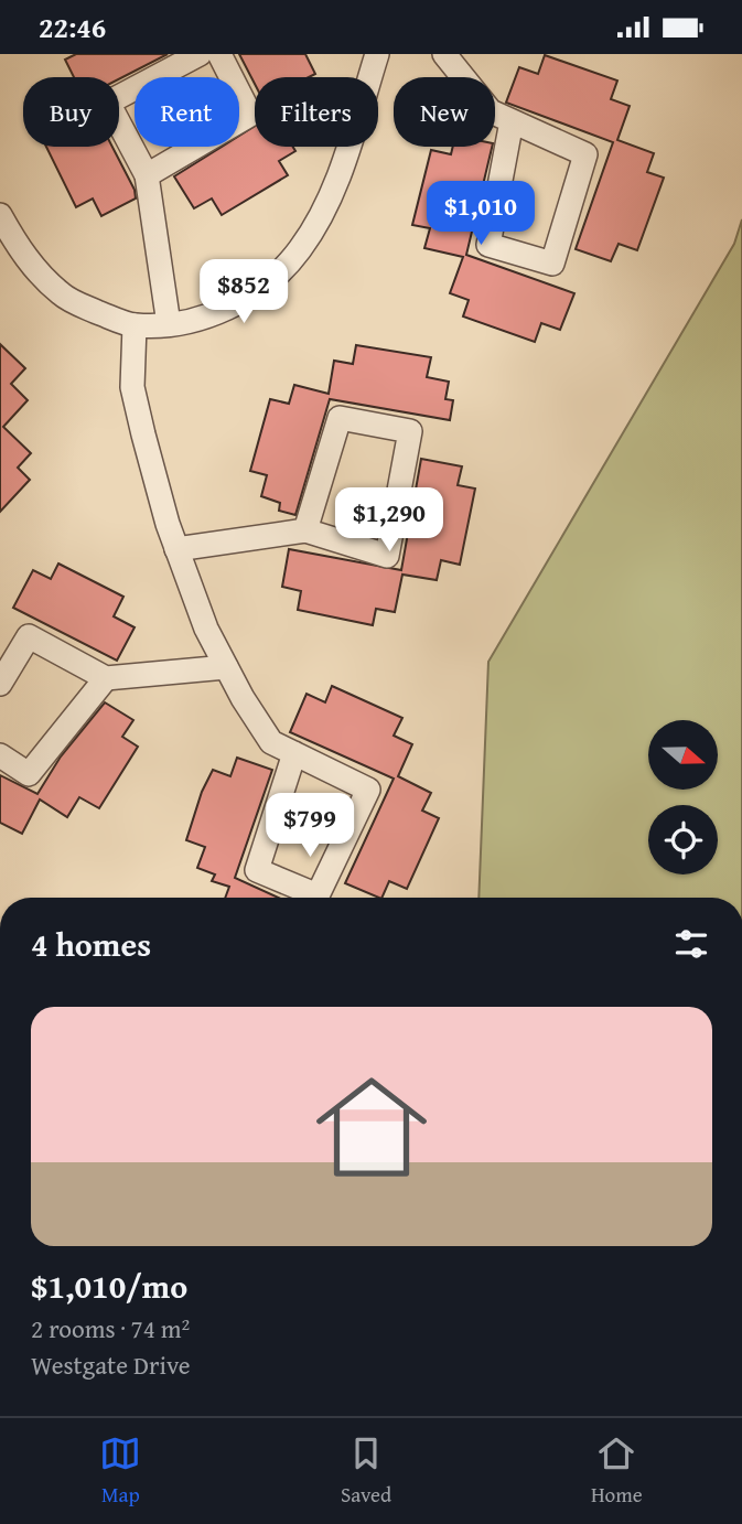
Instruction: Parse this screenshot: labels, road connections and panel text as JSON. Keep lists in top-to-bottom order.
{
  "north": "right",
  "page": {
    "status": "22:46",
    "chip": [
      "Buy",
      "Rent",
      "Filters",
      "New"
    ],
    "price": [
      "$1,010",
      "$852",
      "$1,290",
      "$799"
    ],
    "heading": "4 homes",
    "list": [
      {
        "name": "$1,010/mo",
        "note": "2 rooms · 74 m² · Westgate Drive"
      }
    ],
    "tabs": ["Map", "Saved", "Home"]
  }
}
